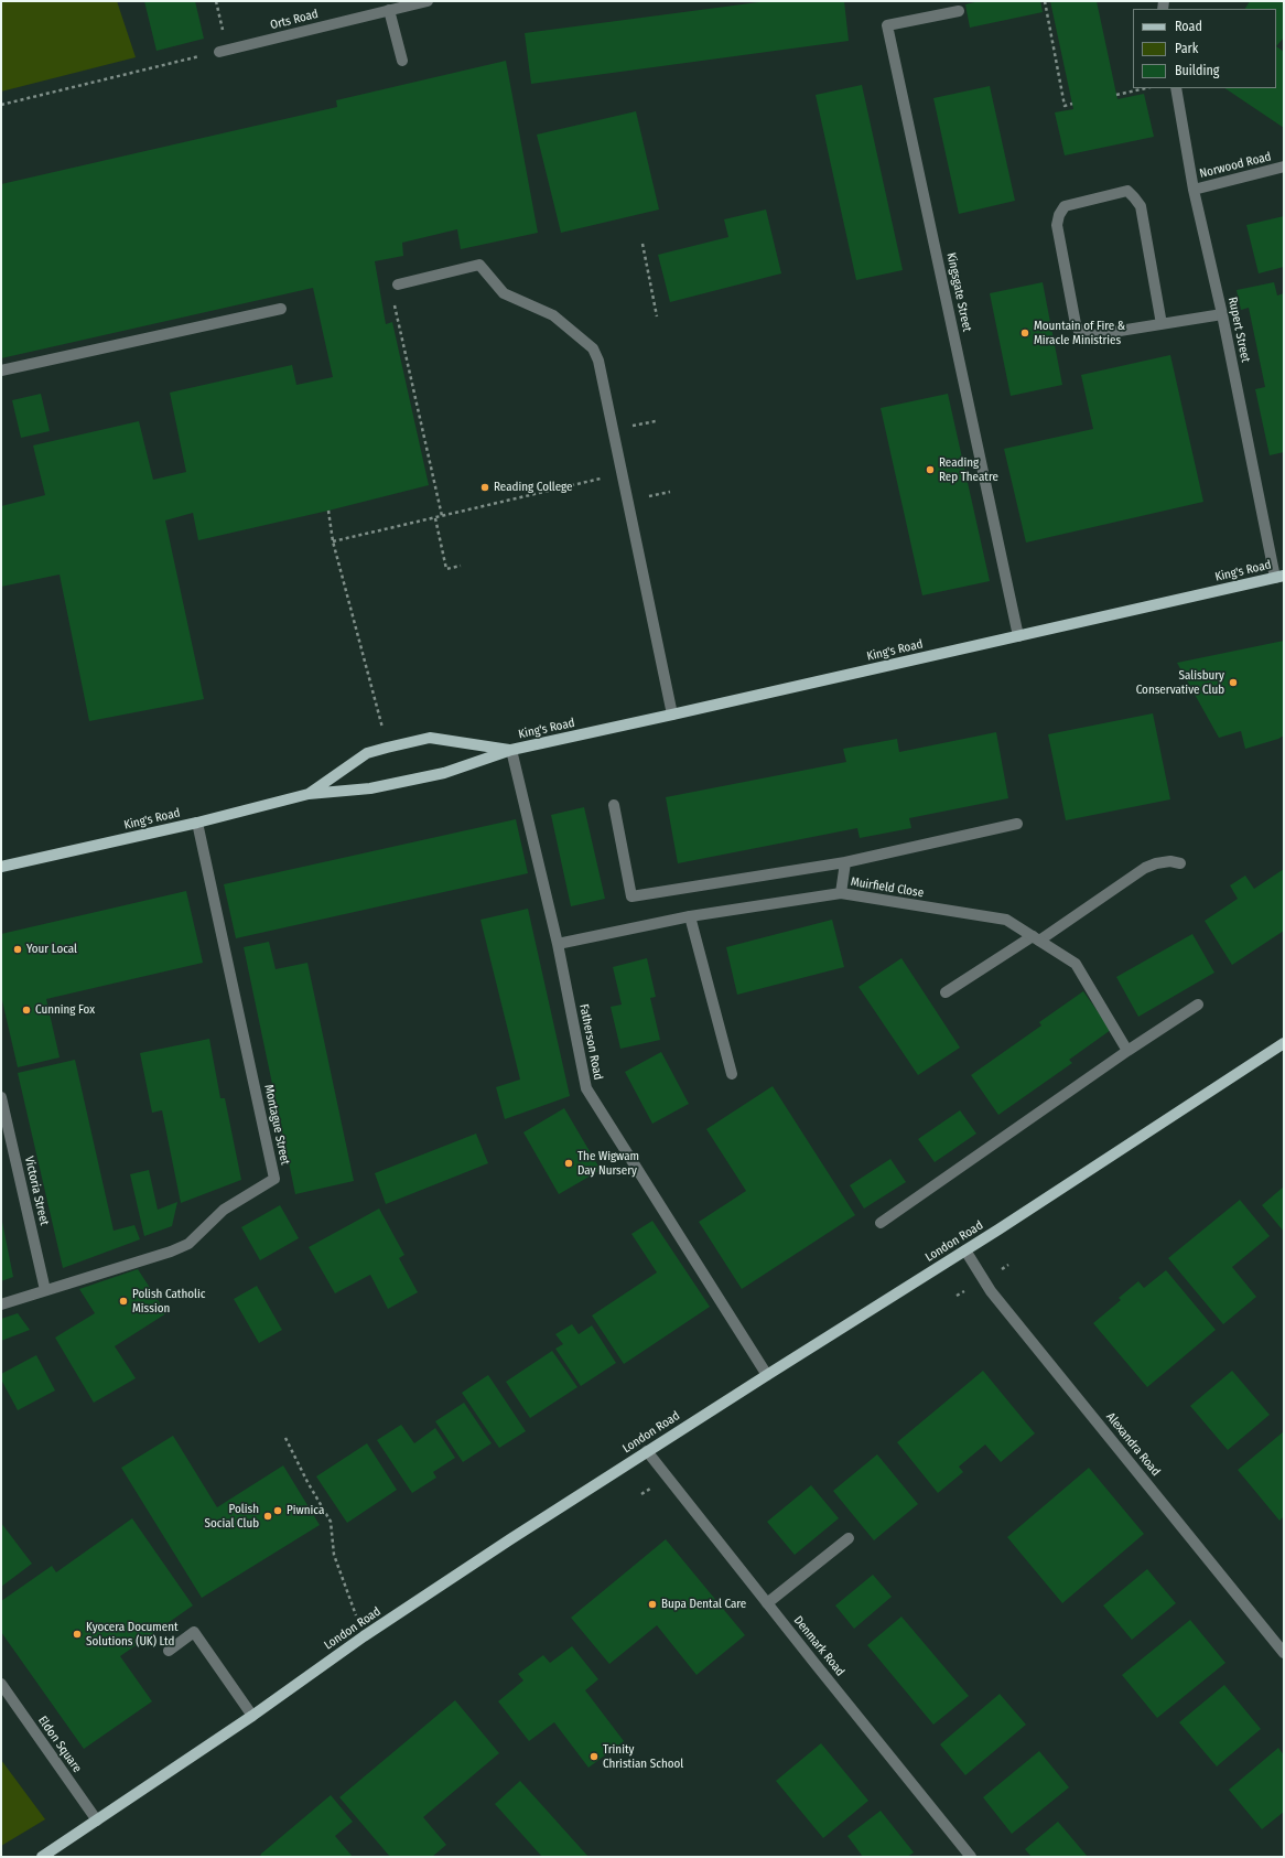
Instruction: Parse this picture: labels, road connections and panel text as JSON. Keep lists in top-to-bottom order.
{
  "streets": {
    "main road": ["King's Road", "London Road"],
    "street": [
      "Orts Road",
      "Norwood Road",
      "Kingsgate Street",
      "Rupert Street",
      "Muirfield Close",
      "Fatherson Road",
      "Montague Street",
      "Victoria Street",
      "Alexandra Road",
      "Denmark Road",
      "Eldon Square"
    ]
  },
  "crossings": [
    ["Norwood Road", "Rupert Street"],
    ["Kingsgate Street", "King's Road"],
    ["Rupert Street", "King's Road"],
    ["King's Road", "Fatherson Road"],
    ["King's Road", "Montague Street"],
    ["Muirfield Close", "Fatherson Road"],
    ["Fatherson Road", "London Road"],
    ["Montague Street", "Victoria Street"],
    ["London Road", "Alexandra Road"],
    ["London Road", "Denmark Road"],
    ["London Road", "Eldon Square"]
  ],
  "places": [
    "Mountain of Fire & Miracle Ministries",
    "Reading Rep Theatre",
    "Reading College",
    "Salisbury Conservative Club",
    "Your Local",
    "Cunning Fox",
    "The Wigwam Day Nursery",
    "Polish Catholic Mission",
    "Piwnica",
    "Polish Social Club",
    "Bupa Dental Care",
    "Kyocera Document Solutions (UK) Ltd",
    "Trinity Christian School"
  ],
  "legend": ["Road", "Park", "Building"]
}
